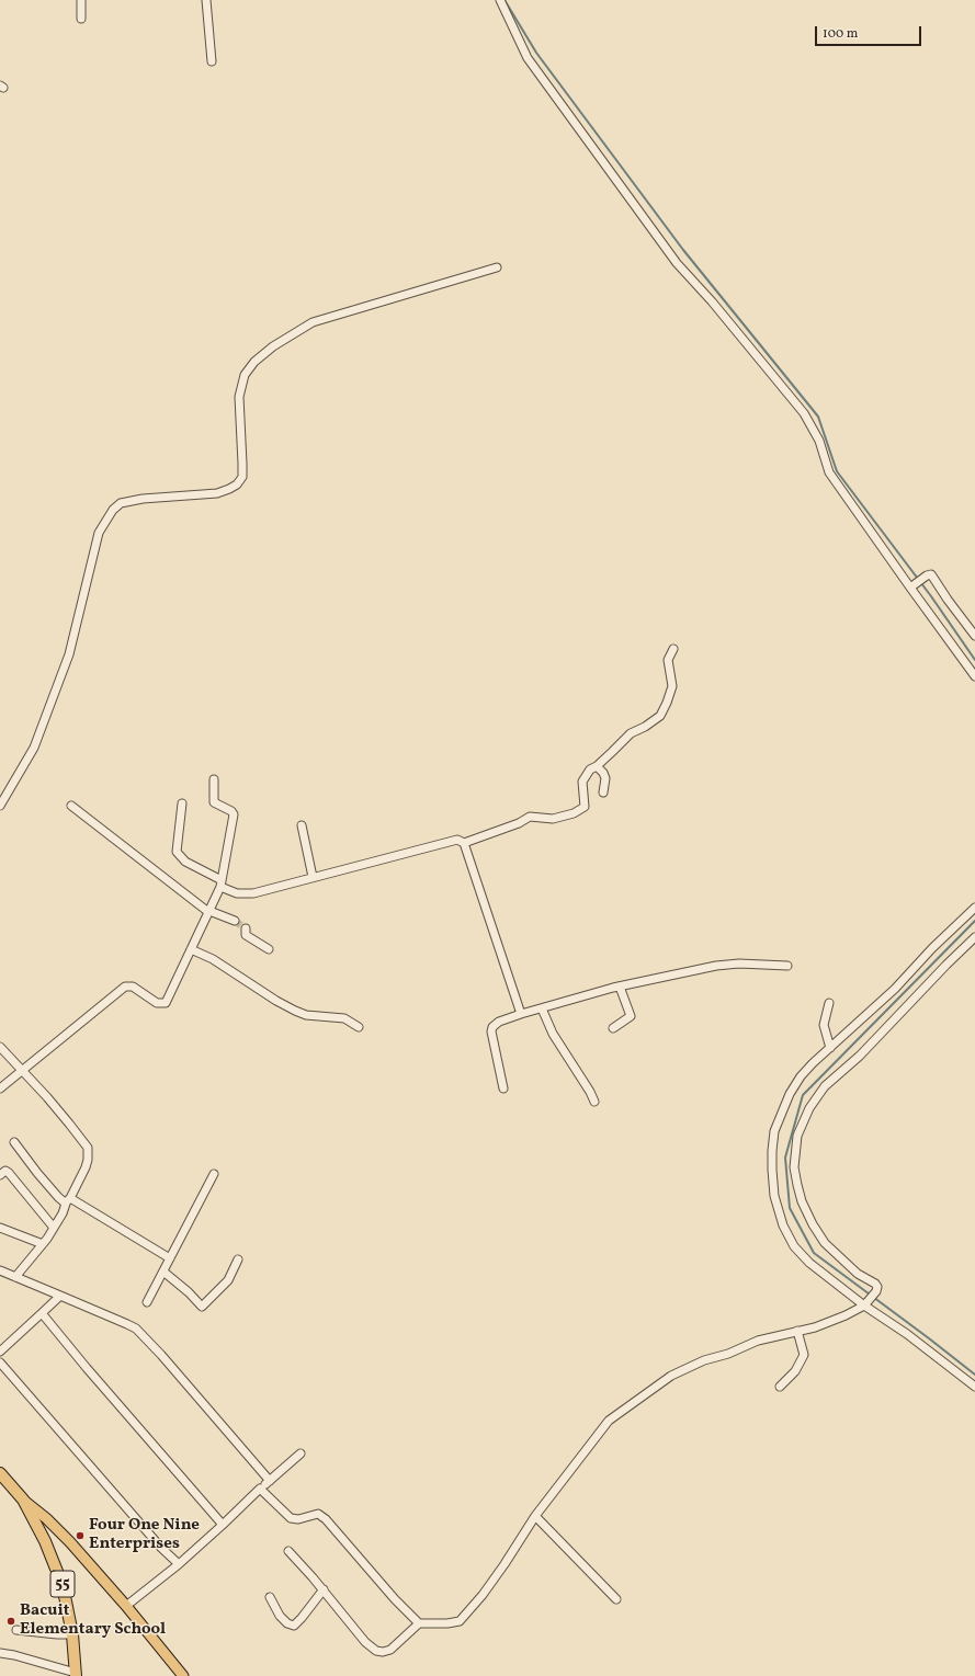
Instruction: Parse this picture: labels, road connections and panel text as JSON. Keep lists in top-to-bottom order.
{
  "streets": {
    "highway": ["55"]
  },
  "places": ["Four One Nine Enterprises", "Bacuit Elementary School"],
  "scale_bar": "100 m"
}
